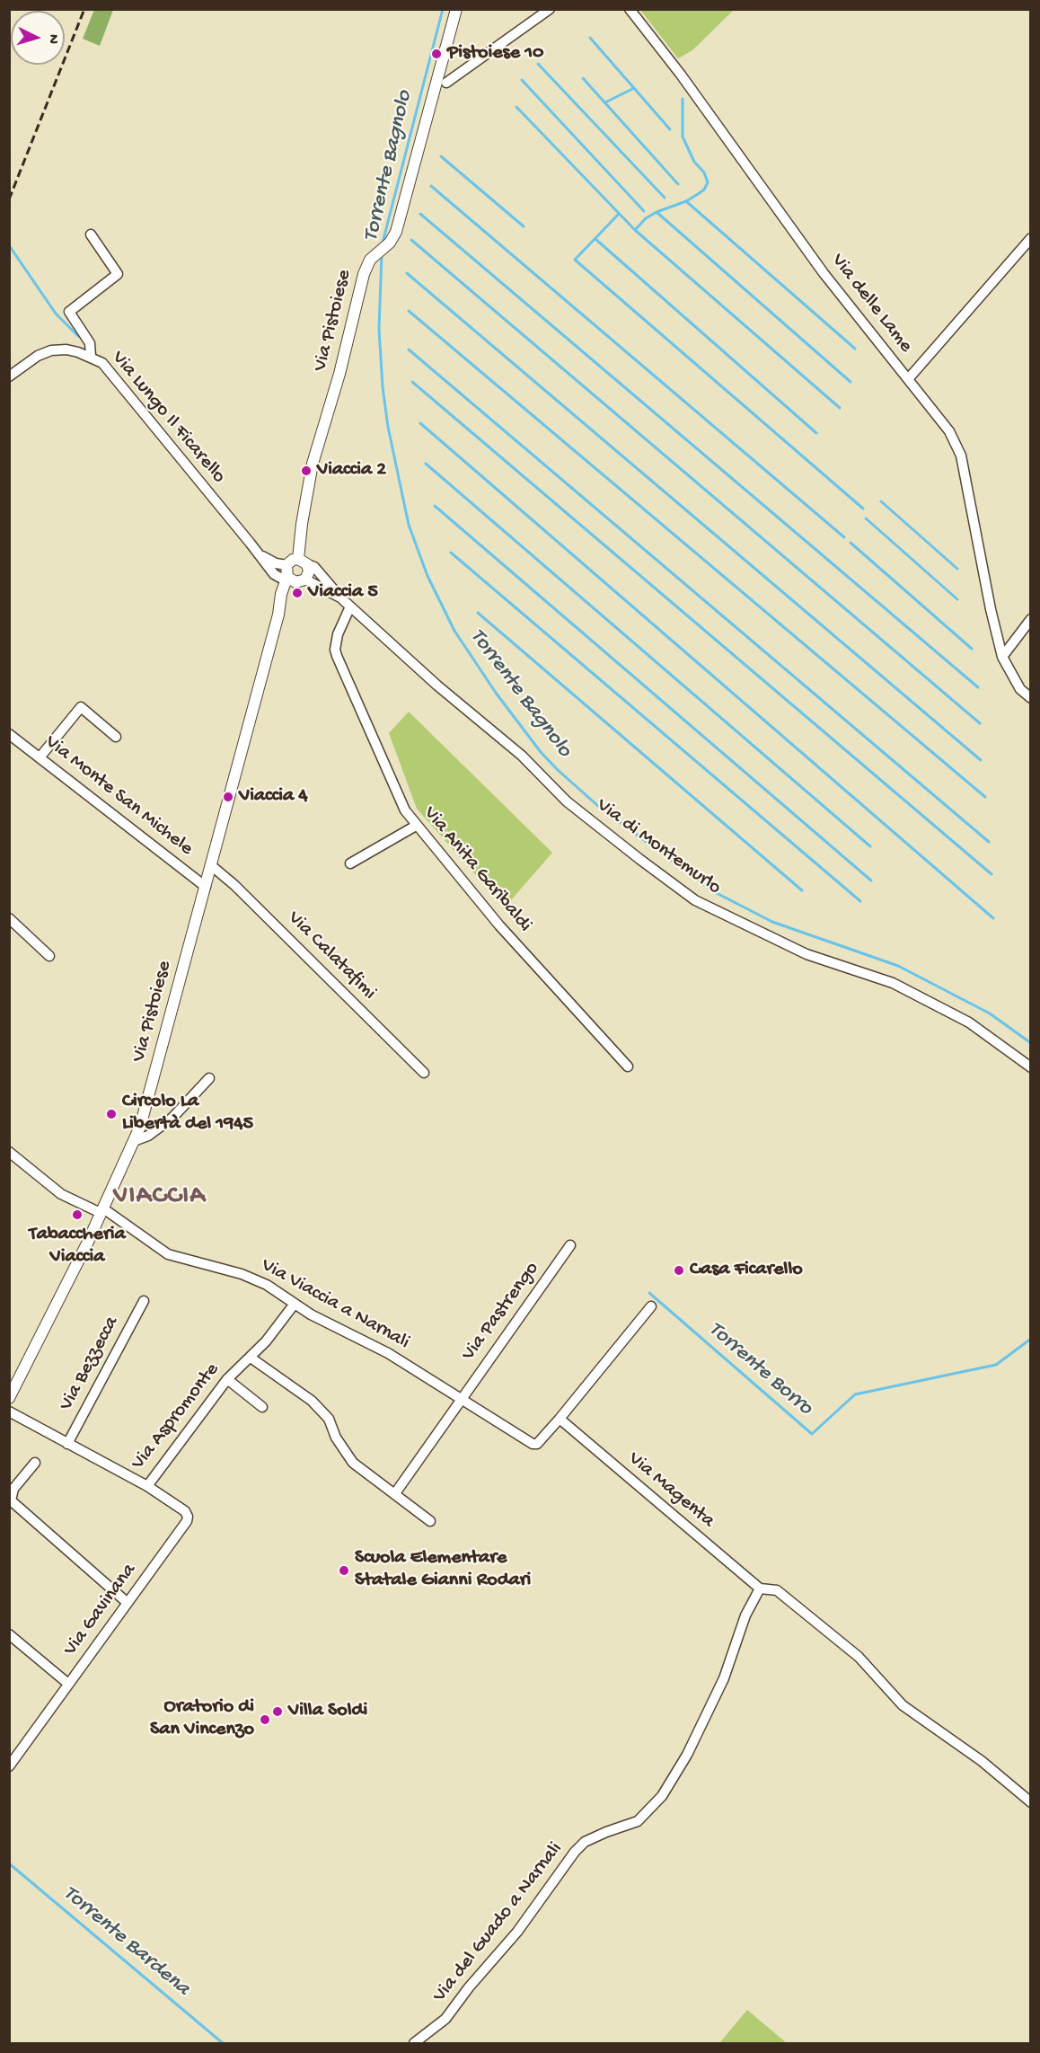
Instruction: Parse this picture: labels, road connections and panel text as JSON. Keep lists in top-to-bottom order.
{
  "streets": {
    "main road": ["Via Pistoiese"],
    "street": [
      "Via delle Lame",
      "Via Lungo Il Ficarello",
      "Via Monte San Michele",
      "Via di Montemurlo",
      "Via Anita Garibaldi",
      "Via Calatafimi",
      "Via Viaccia a Narnali",
      "Via Pastrengo",
      "Via Bezzecca",
      "Via Aspromonte",
      "Via Magenta",
      "Via Gavinana",
      "Via del Guado a Narnali"
    ]
  },
  "crossings": [
    ["Via Pistoiese", "Via Lungo Il Ficarello"],
    ["Via Pistoiese", "Via Monte San Michele"],
    ["Via Pistoiese", "Via di Montemurlo"],
    ["Via Pistoiese", "Via Calatafimi"],
    ["Via Pistoiese", "Via Viaccia a Narnali"],
    ["Via Lungo Il Ficarello", "Via di Montemurlo"],
    ["Via di Montemurlo", "Via Anita Garibaldi"],
    ["Via Viaccia a Narnali", "Via Pastrengo"],
    ["Via Viaccia a Narnali", "Via Aspromonte"],
    ["Via Viaccia a Narnali", "Via Magenta"],
    ["Via Bezzecca", "Via Aspromonte"],
    ["Via Aspromonte", "Via Gavinana"],
    ["Via Magenta", "Via del Guado a Narnali"]
  ],
  "districts": ["VIACCIA"],
  "water": ["Torrente Bagnolo", "Torrente Borro", "Torrente Bardena"],
  "places": [
    "Pistoiese 10",
    "Viaccia 2",
    "Viaccia 5",
    "Viaccia 4",
    "Circolo La Libertà del 1945",
    "Tabaccheria Viaccia",
    "Casa Ficarello",
    "Scuola Elementare Statale Gianni Rodari",
    "Villa Soldi",
    "Oratorio di San Vincenzo"
  ],
  "north": "right"
}
